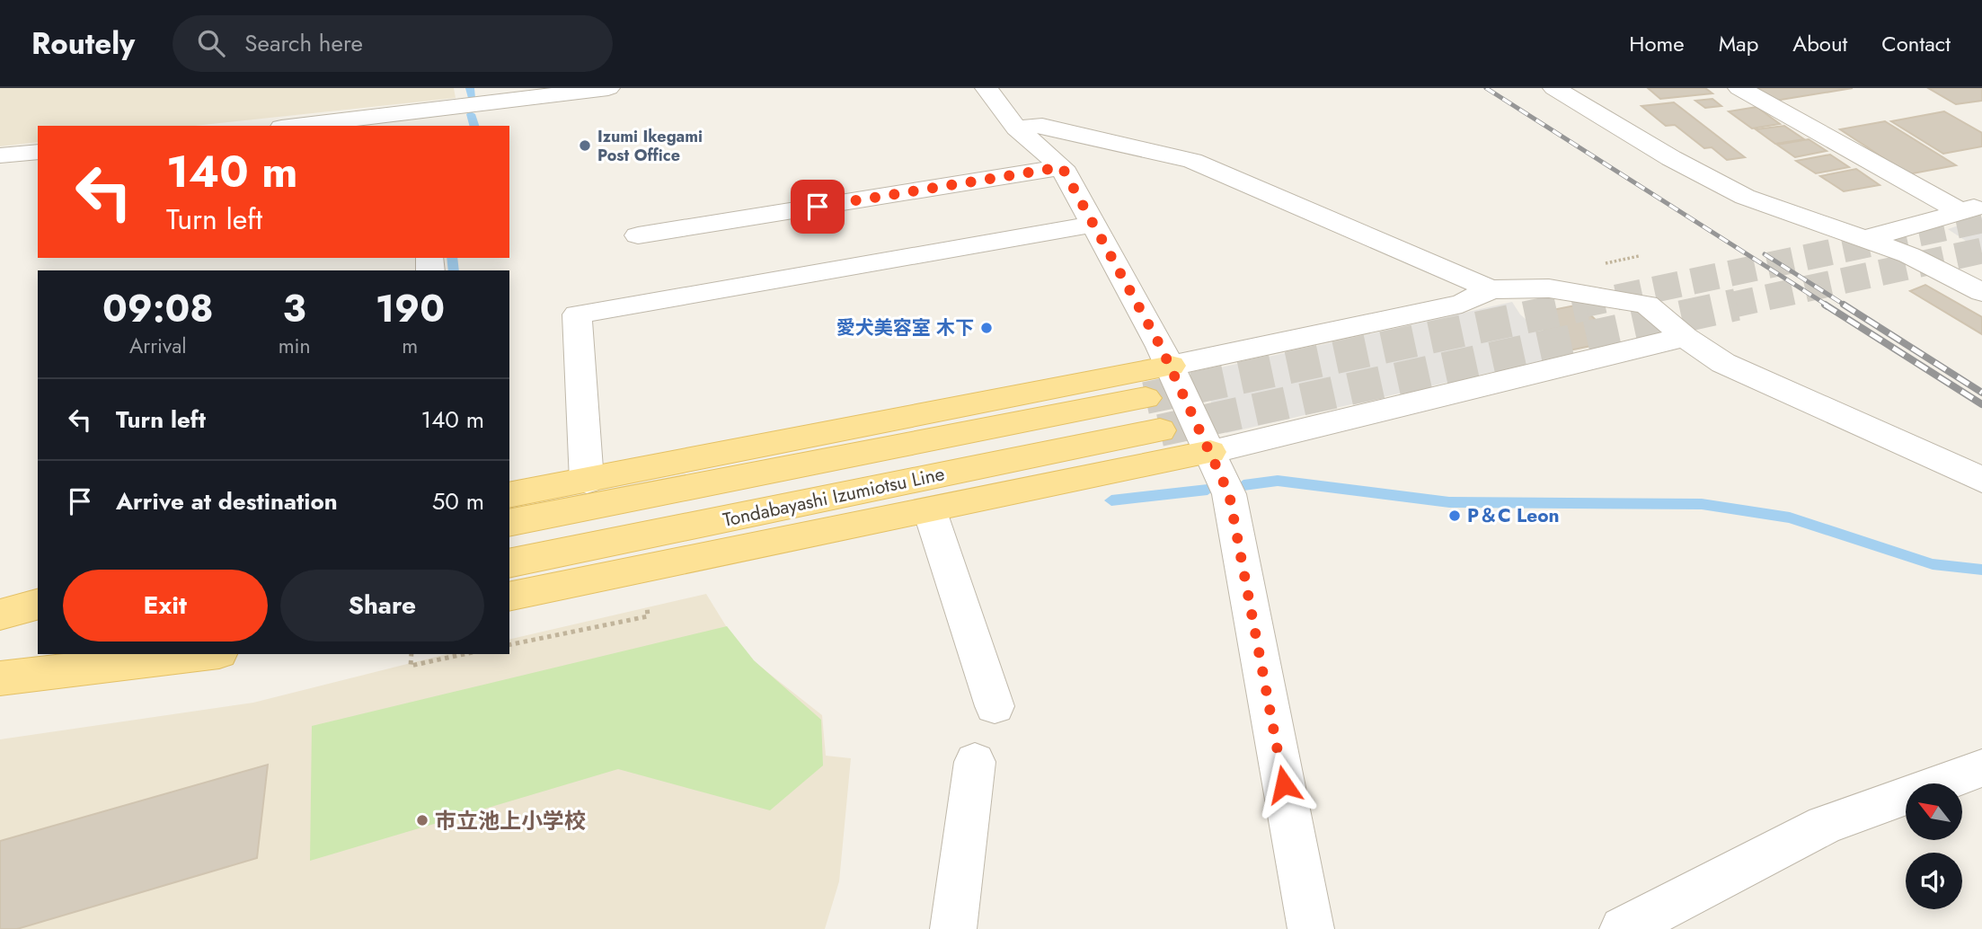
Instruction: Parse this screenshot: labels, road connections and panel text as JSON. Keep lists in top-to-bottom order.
{
  "streets": {
    "main road": ["Tondabayashi Izumiotsu Line"]
  },
  "places": [
    "Izumi Ikegami Post Office",
    "愛犬美容室 木下",
    "P＆C Leon",
    "市立池上小学校"
  ],
  "north": "top left",
  "page": {
    "header": "Routely",
    "search": "Search here",
    "nav": [
      "Home",
      "Map",
      "About",
      "Contact"
    ],
    "turn": ["140 m", "Turn left"],
    "eta": [
      "09:08",
      "Arrival",
      "3",
      "min",
      "190",
      "m"
    ],
    "list": [
      {
        "name": "Turn left",
        "value": "140 m"
      },
      {
        "name": "Arrive at destination",
        "value": "50 m"
      }
    ],
    "buttons": ["Exit", "Share"]
  }
}
